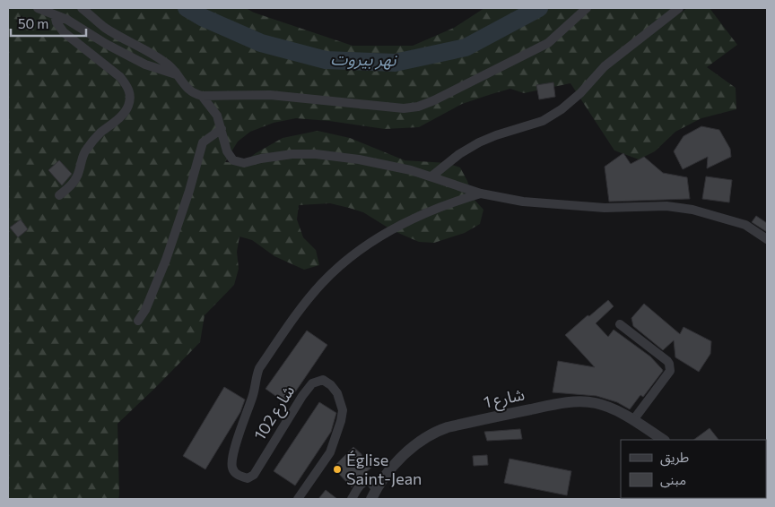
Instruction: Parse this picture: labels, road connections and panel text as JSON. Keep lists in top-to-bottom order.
{
  "streets": {
    "street": ["شارع 1", "شارع 102"]
  },
  "water": ["نهر بيروت"],
  "places": ["Église Saint-Jean"],
  "legend": ["طريق", "مبنى"],
  "scale_bar": "50 m"
}
